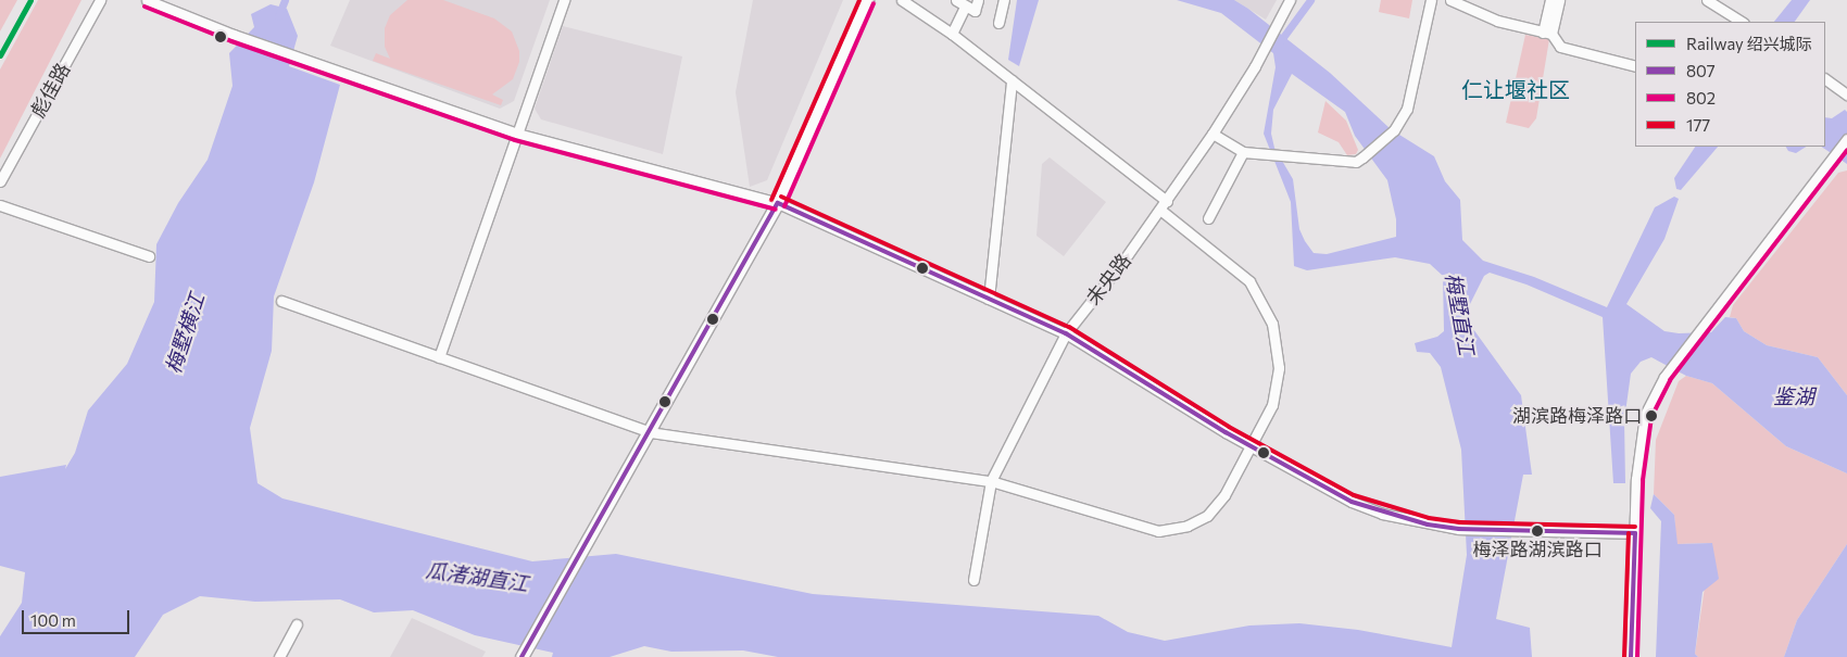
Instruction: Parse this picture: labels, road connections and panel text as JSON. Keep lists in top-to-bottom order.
{
  "streets": {
    "street": ["彪佳路", "未央路"]
  },
  "districts": ["仁让堰社区"],
  "water": [
    "梅墅直江",
    "梅墅横江",
    "鉴湖",
    "瓜渚湖直江"
  ],
  "places": ["湖滨路梅泽路口", "梅泽路湖滨路口"],
  "lines": [
    "rail line 绍兴城际",
    "transit line 177",
    "transit line 802",
    "transit line 807"
  ],
  "legend": [
    "Railway 绍兴城际",
    "807",
    "802",
    "177"
  ],
  "scale_bar": "100 m"
}
